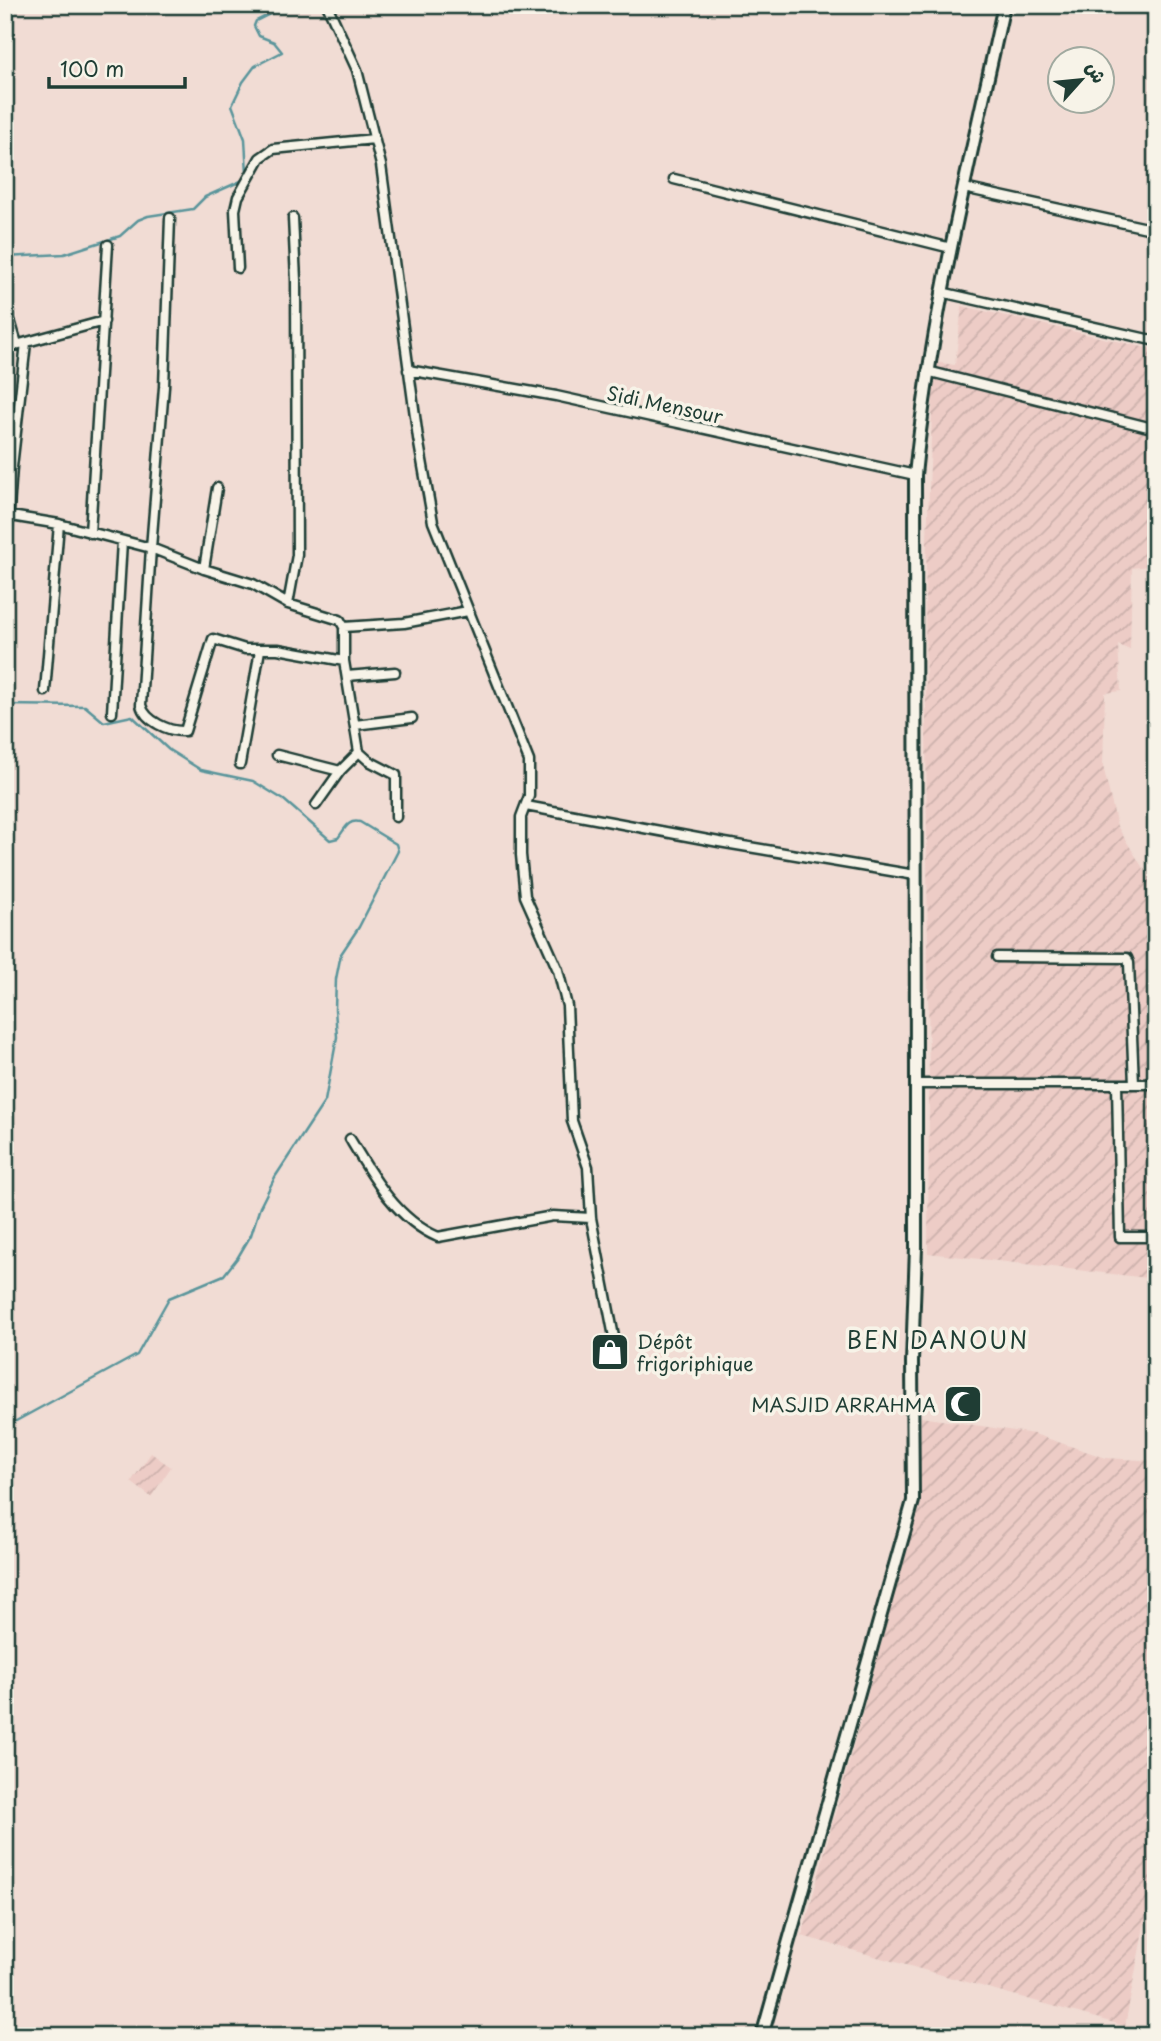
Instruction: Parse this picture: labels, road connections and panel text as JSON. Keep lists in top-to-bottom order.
{
  "streets": {
    "street": ["Sidi Mensour"]
  },
  "districts": ["BEN DANOUN"],
  "places": {
    "shop": ["Dépôt frigoriphique"],
    "mosque": ["MASJID ARRAHMA"]
  },
  "scale_bar": "100 m",
  "north": "top right"
}
